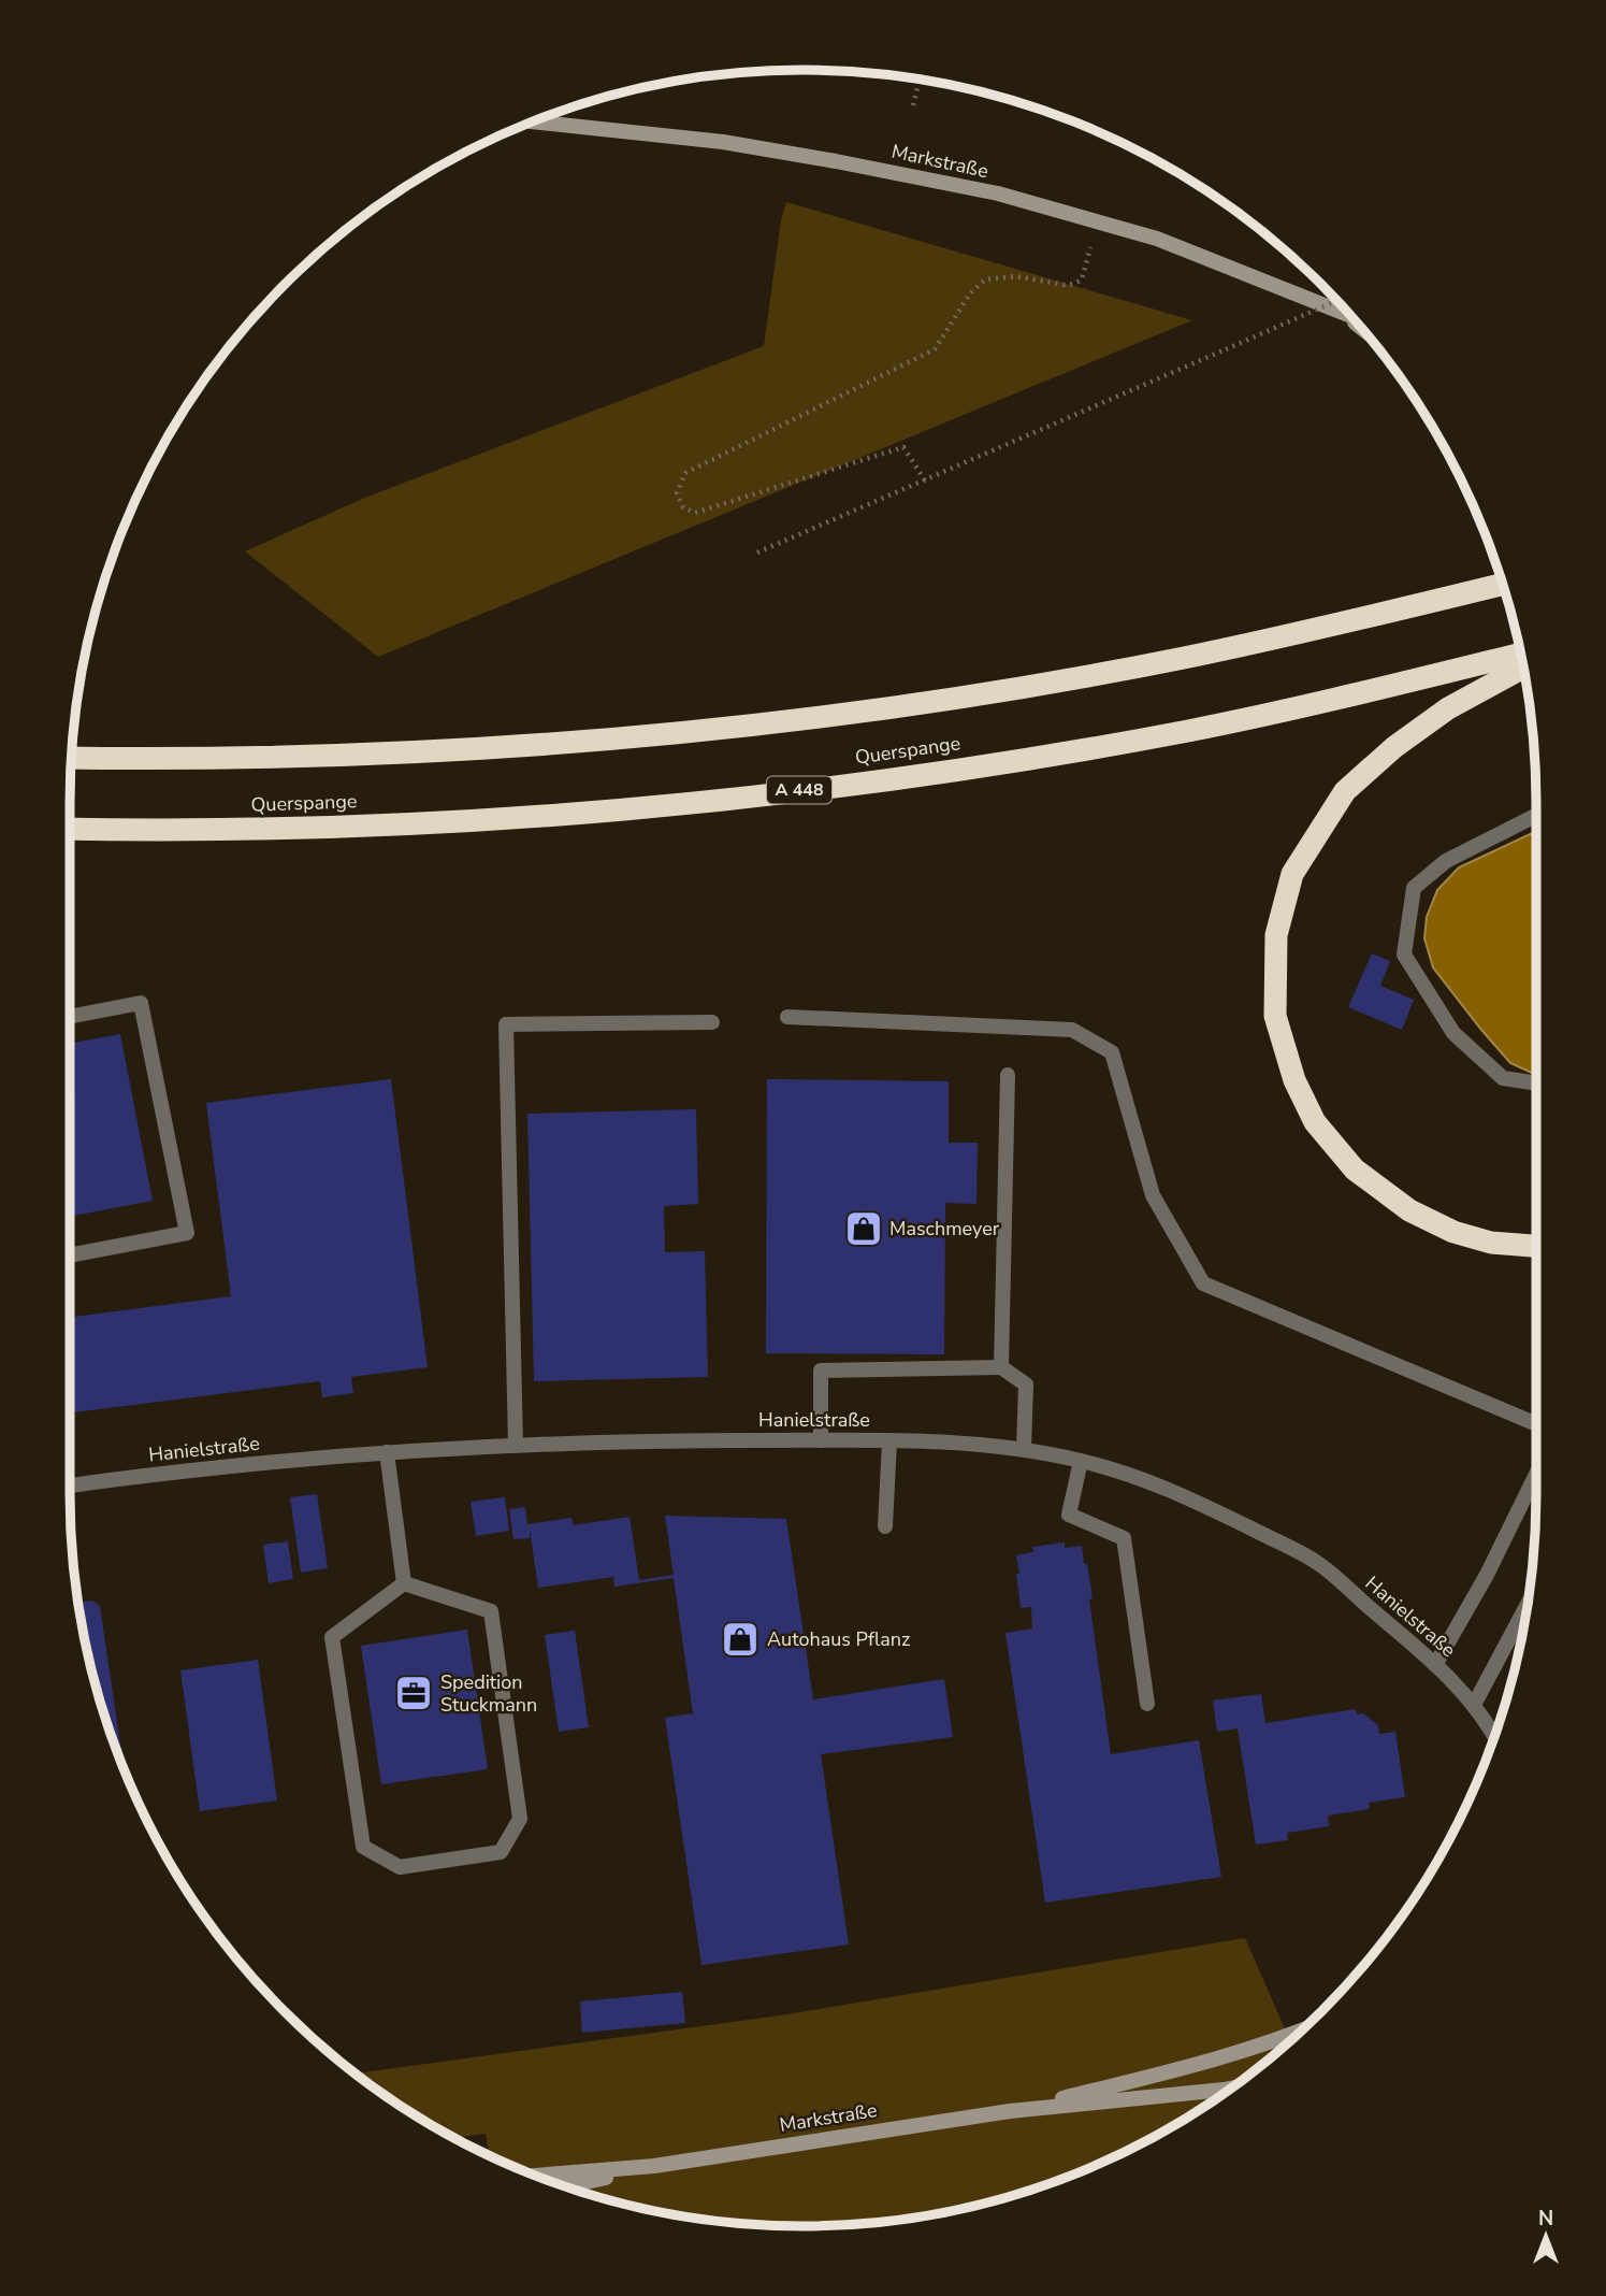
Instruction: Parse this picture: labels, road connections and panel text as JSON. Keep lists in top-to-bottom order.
{
  "streets": {
    "highway": ["Querspange", "A 448"],
    "main road": ["Markstraße"],
    "street": ["Hanielstraße"]
  },
  "places": {
    "shop": ["Maschmeyer", "Autohaus Pflanz"],
    "office": ["Spedition Stuckmann"]
  },
  "north": "top"
}
